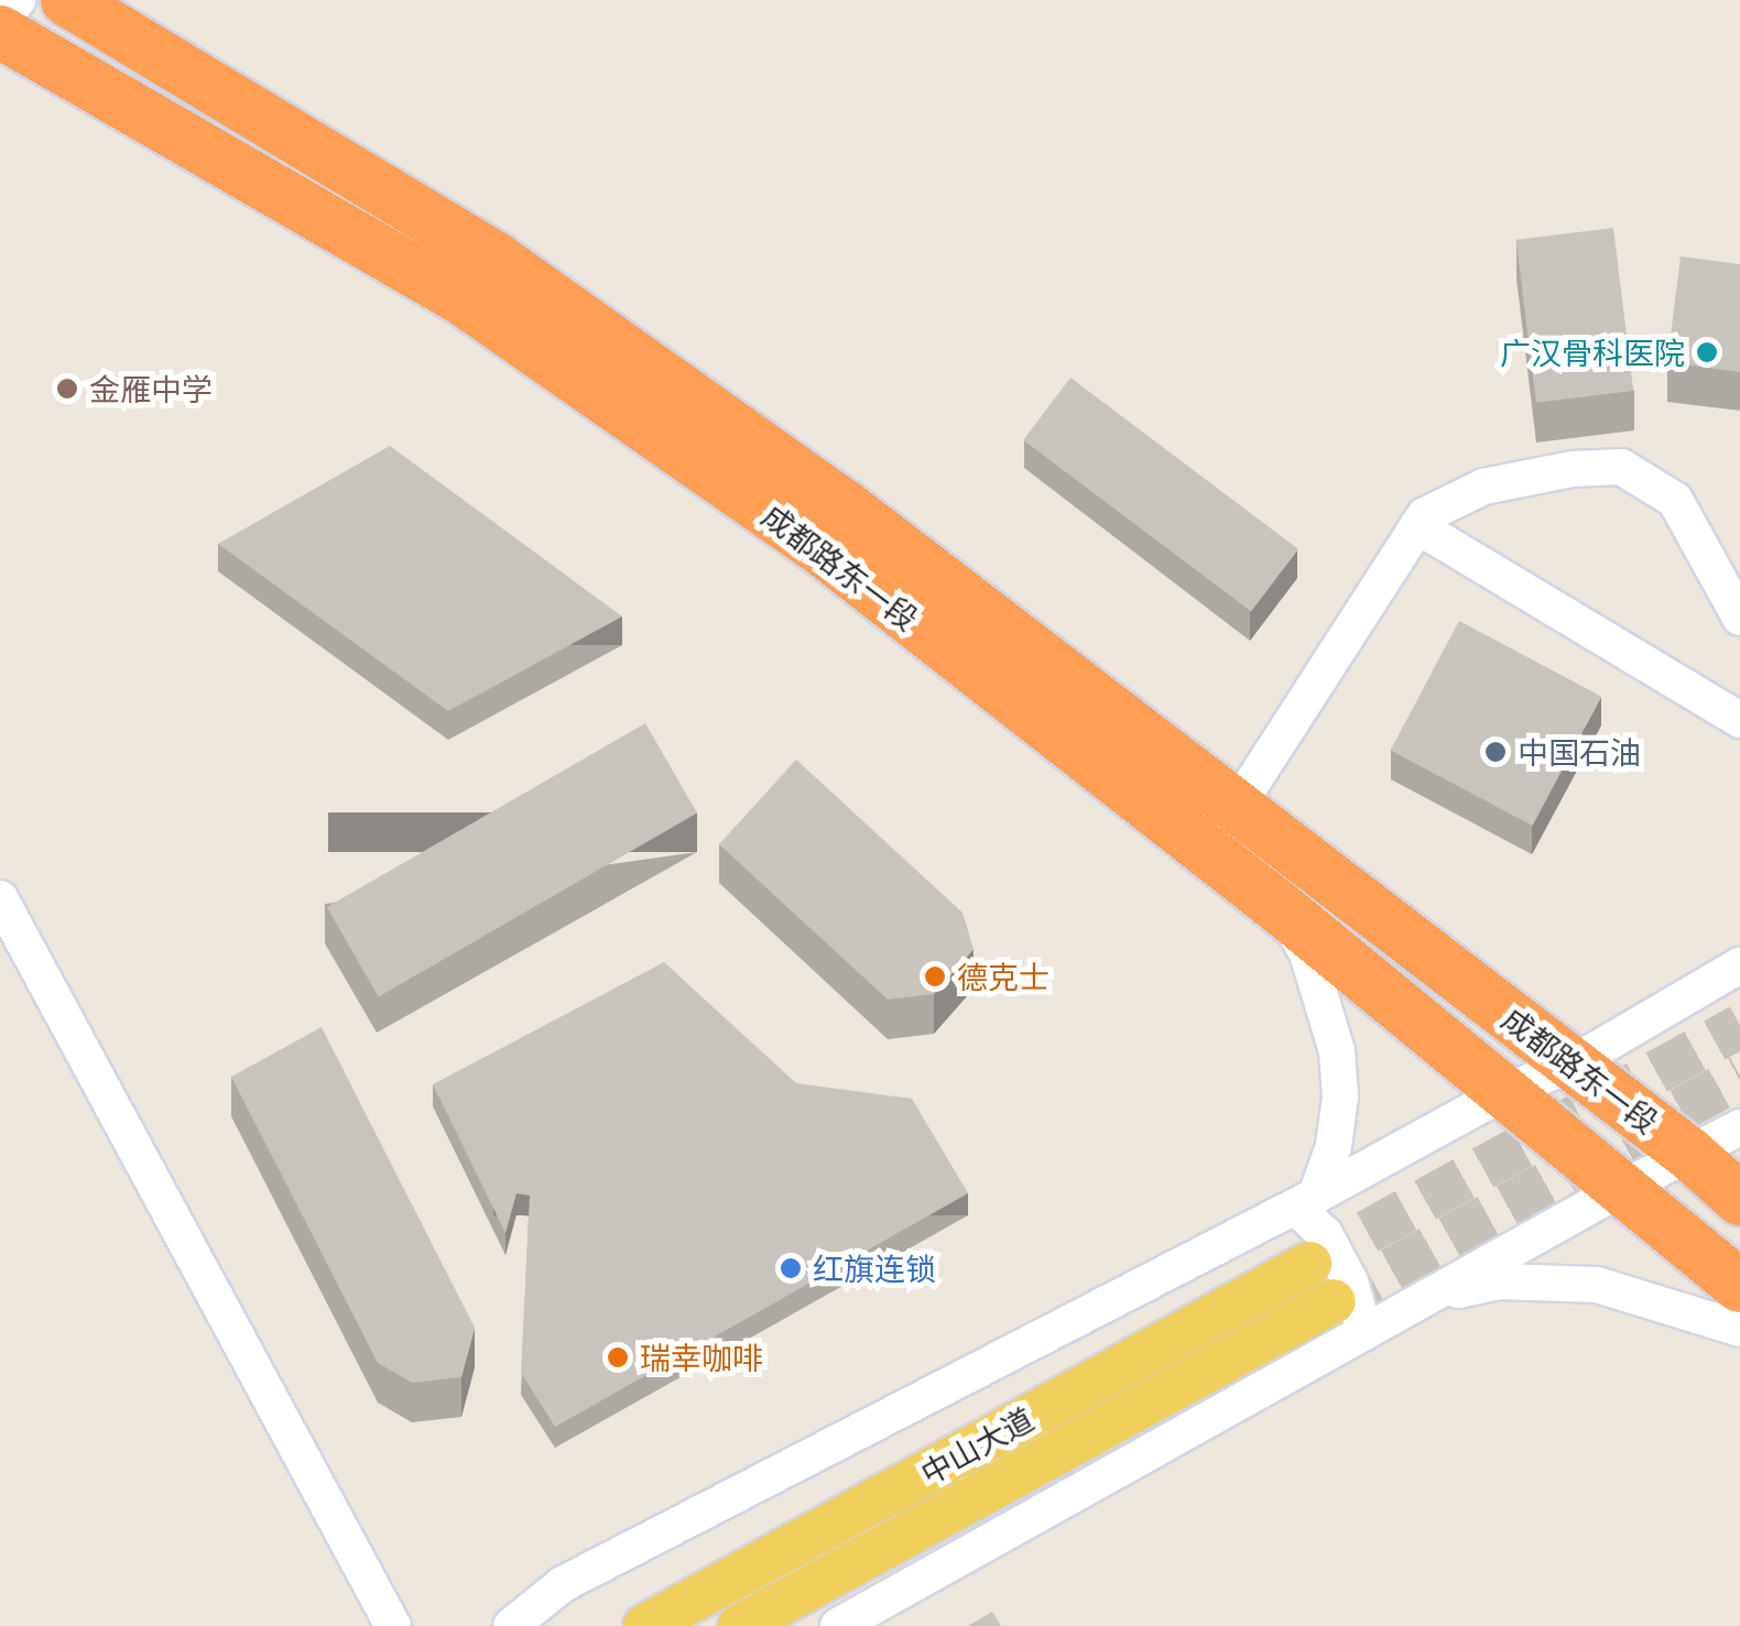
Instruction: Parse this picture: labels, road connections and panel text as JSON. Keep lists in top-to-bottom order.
{
  "streets": {
    "highway": ["成都路东一段"],
    "main road": ["中山大道"]
  },
  "places": [
    "广汉骨科医院",
    "金雁中学",
    "中国石油",
    "德克士",
    "红旗连锁",
    "瑞幸咖啡"
  ]
}
